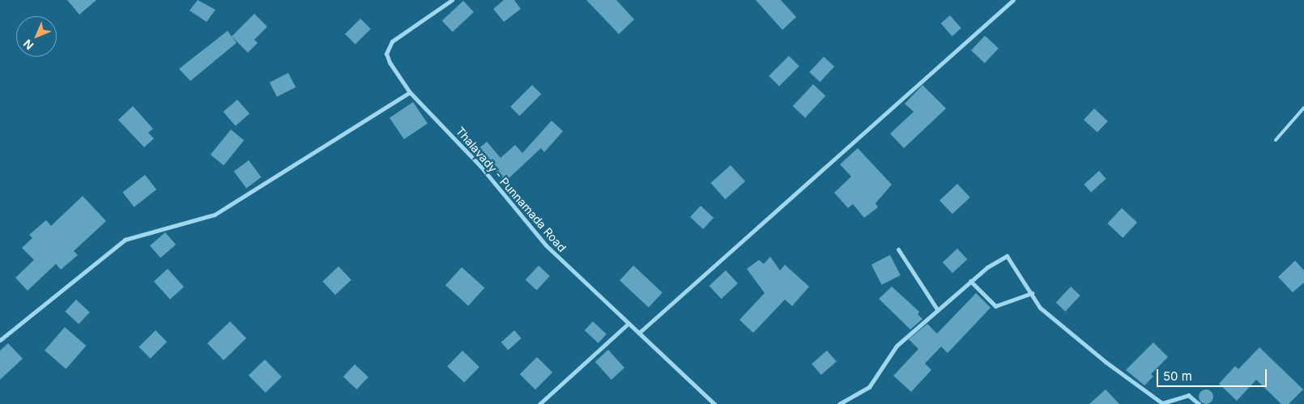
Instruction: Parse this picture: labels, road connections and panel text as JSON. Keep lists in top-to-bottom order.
{
  "streets": {
    "street": ["Thalavady - Punnamada Road"]
  },
  "scale_bar": "50 m",
  "north": "bottom left"
}
